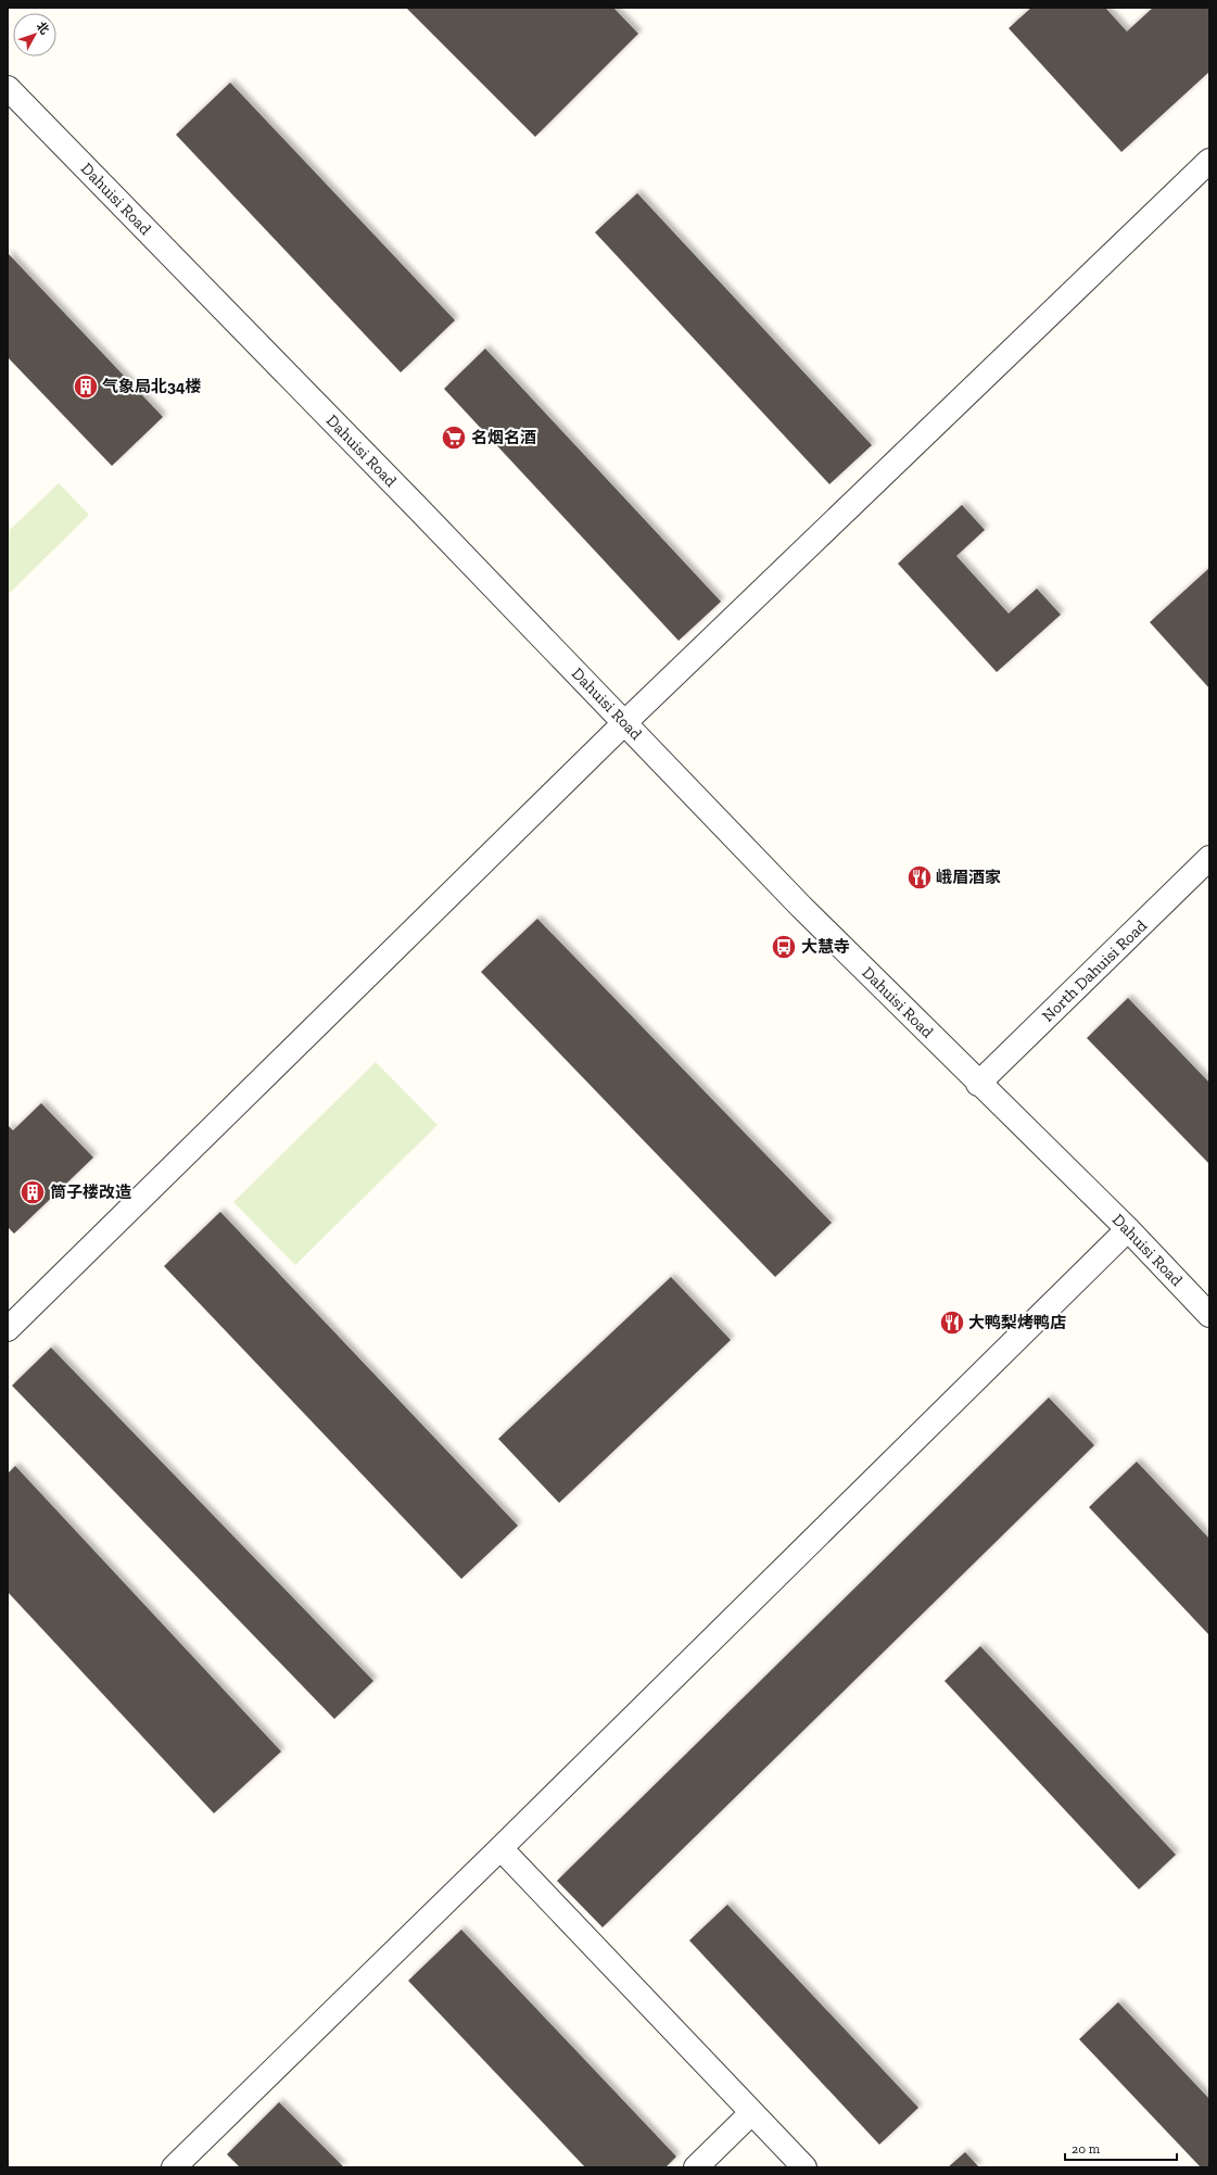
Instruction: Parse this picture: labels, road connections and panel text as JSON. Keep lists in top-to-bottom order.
{
  "streets": {
    "street": ["Dahuisi Road", "North Dahuisi Road"]
  },
  "crossings": [
    ["Dahuisi Road", "North Dahuisi Road"]
  ],
  "places": {
    "building": ["气象局北34楼", "筒子楼改造"],
    "supermarket": ["名烟名酒"],
    "restaurant": ["峨眉酒家", "大鸭梨烤鸭店"],
    "bus stop": ["大慧寺"]
  },
  "scale_bar": "20 m",
  "north": "top right"
}
